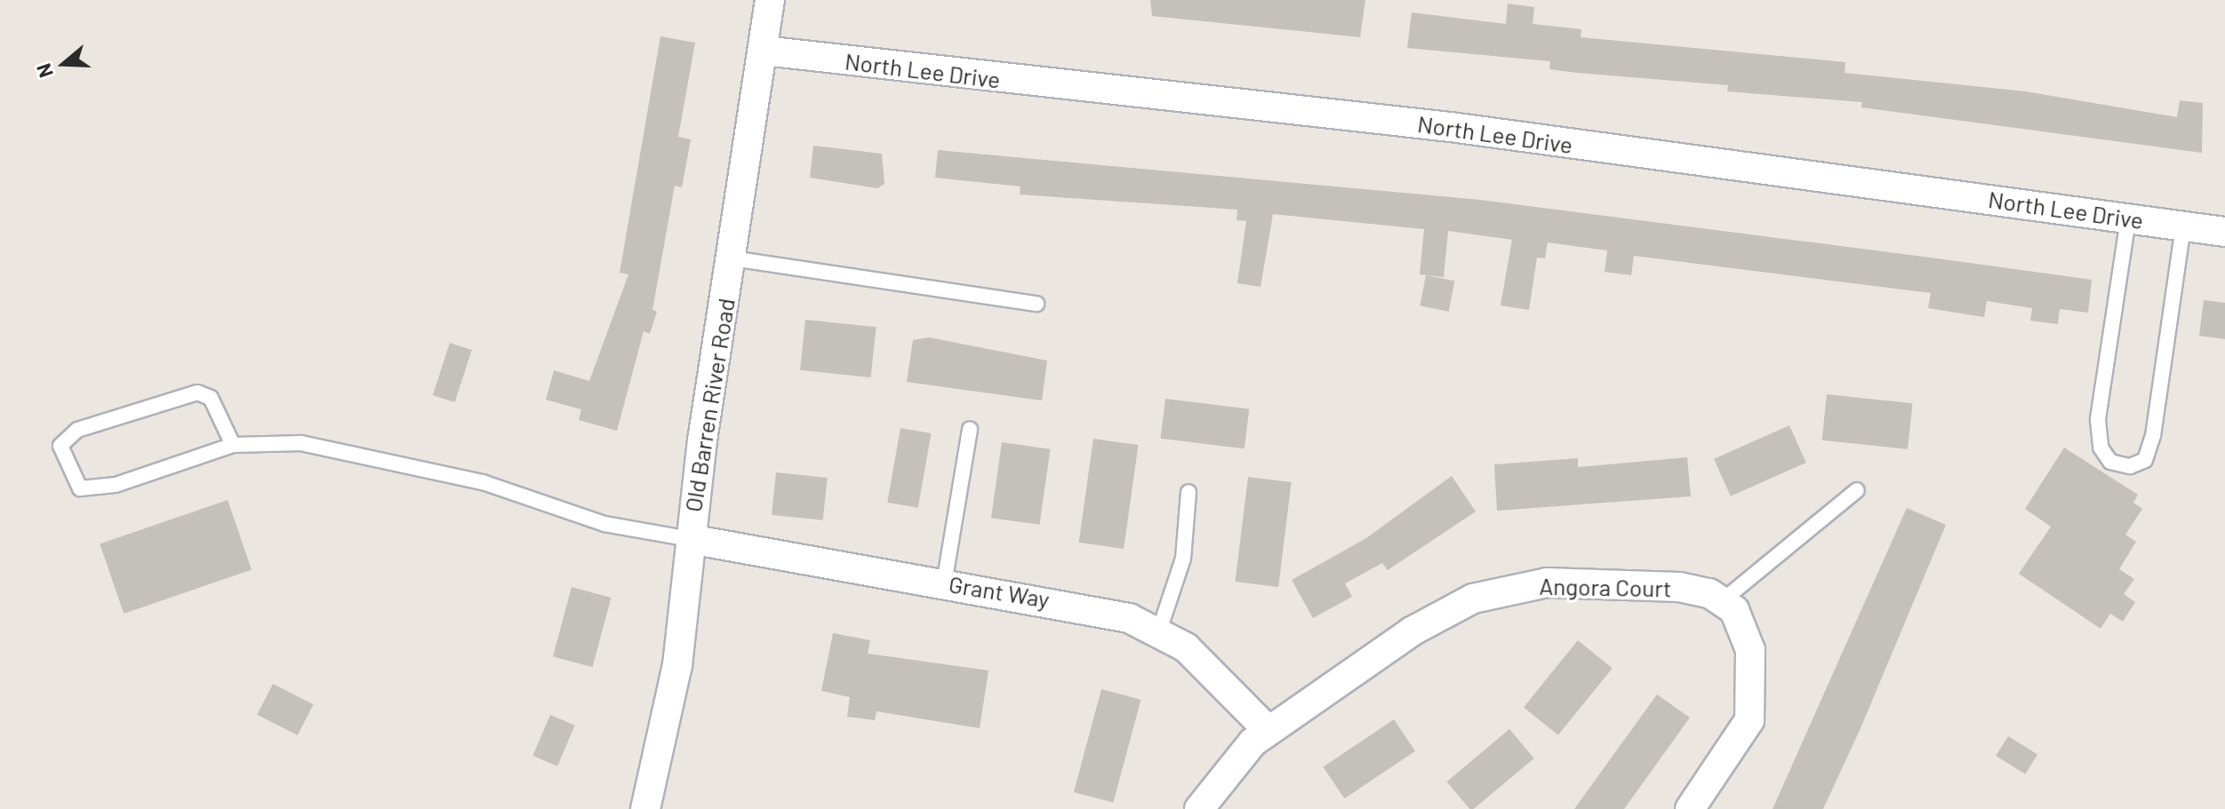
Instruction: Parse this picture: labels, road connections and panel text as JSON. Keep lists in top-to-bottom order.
{
  "streets": {
    "street": [
      "North Lee Drive",
      "Old Barren River Road",
      "Angora Court",
      "Grant Way"
    ]
  },
  "crossings": [
    ["North Lee Drive", "Old Barren River Road"],
    ["Old Barren River Road", "Grant Way"],
    ["Angora Court", "Grant Way"]
  ],
  "north": "left"
}
